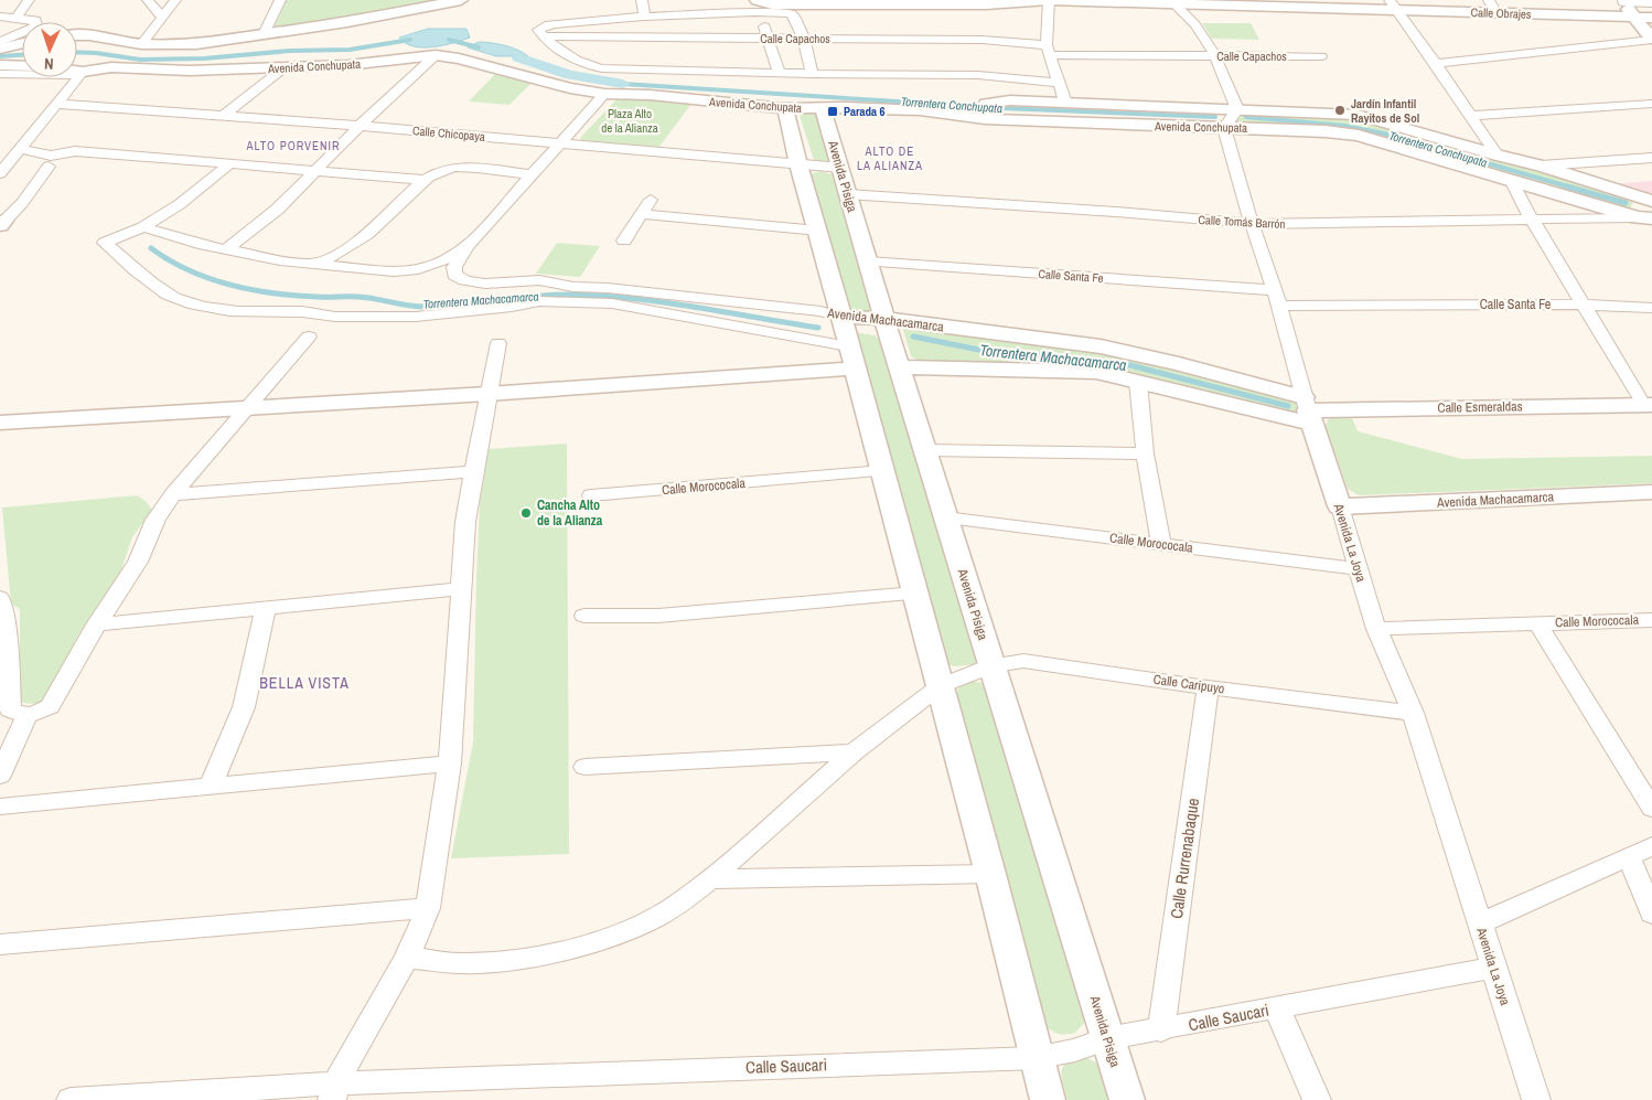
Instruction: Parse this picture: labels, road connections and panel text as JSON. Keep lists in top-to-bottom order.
{
  "streets": {
    "street": [
      "Calle Obrajes",
      "Calle Capachos",
      "Avenida Conchupata",
      "Calle Chicopaya",
      "Avenida Pisiga",
      "Calle Tomás Barrón",
      "Calle Santa Fe",
      "Avenida Machacamarca",
      "Calle Esmeraldas",
      "Calle Morococala",
      "Avenida La Joya",
      "Calle Caripuyo",
      "Calle Rurrenabaque",
      "Calle Saucari"
    ]
  },
  "crossings": [
    ["Avenida Conchupata", "Avenida Pisiga"],
    ["Avenida Conchupata", "Calle Tomás Barrón"],
    ["Avenida Conchupata", "Avenida La Joya"],
    ["Calle Chicopaya", "Avenida Pisiga"],
    ["Avenida Pisiga", "Calle Tomás Barrón"],
    ["Avenida Pisiga", "Calle Santa Fe"],
    ["Avenida Pisiga", "Avenida Machacamarca"],
    ["Avenida Pisiga", "Calle Morococala"],
    ["Avenida Pisiga", "Calle Caripuyo"],
    ["Avenida Pisiga", "Calle Saucari"],
    ["Calle Tomás Barrón", "Avenida La Joya"],
    ["Calle Santa Fe", "Avenida La Joya"],
    ["Avenida Machacamarca", "Calle Esmeraldas"],
    ["Avenida Machacamarca", "Avenida La Joya"],
    ["Calle Esmeraldas", "Avenida La Joya"],
    ["Calle Morococala", "Avenida La Joya"],
    ["Avenida La Joya", "Calle Caripuyo"],
    ["Avenida La Joya", "Calle Saucari"],
    ["Calle Caripuyo", "Calle Rurrenabaque"],
    ["Calle Rurrenabaque", "Calle Saucari"]
  ],
  "districts": ["ALTO PORVENIR", "ALTO DE LA ALIANZA", "BELLA VISTA"],
  "water": ["Torrentera Conchupata", "Torrentera Machacamarca"],
  "parks": ["Plaza Alto de la Alianza"],
  "places": {
    "other": ["Jardín Infantil Rayitos de Sol", "Cancha Alto de la Alianza"],
    "transit": ["Parada 6"]
  },
  "north": "bottom"
}
